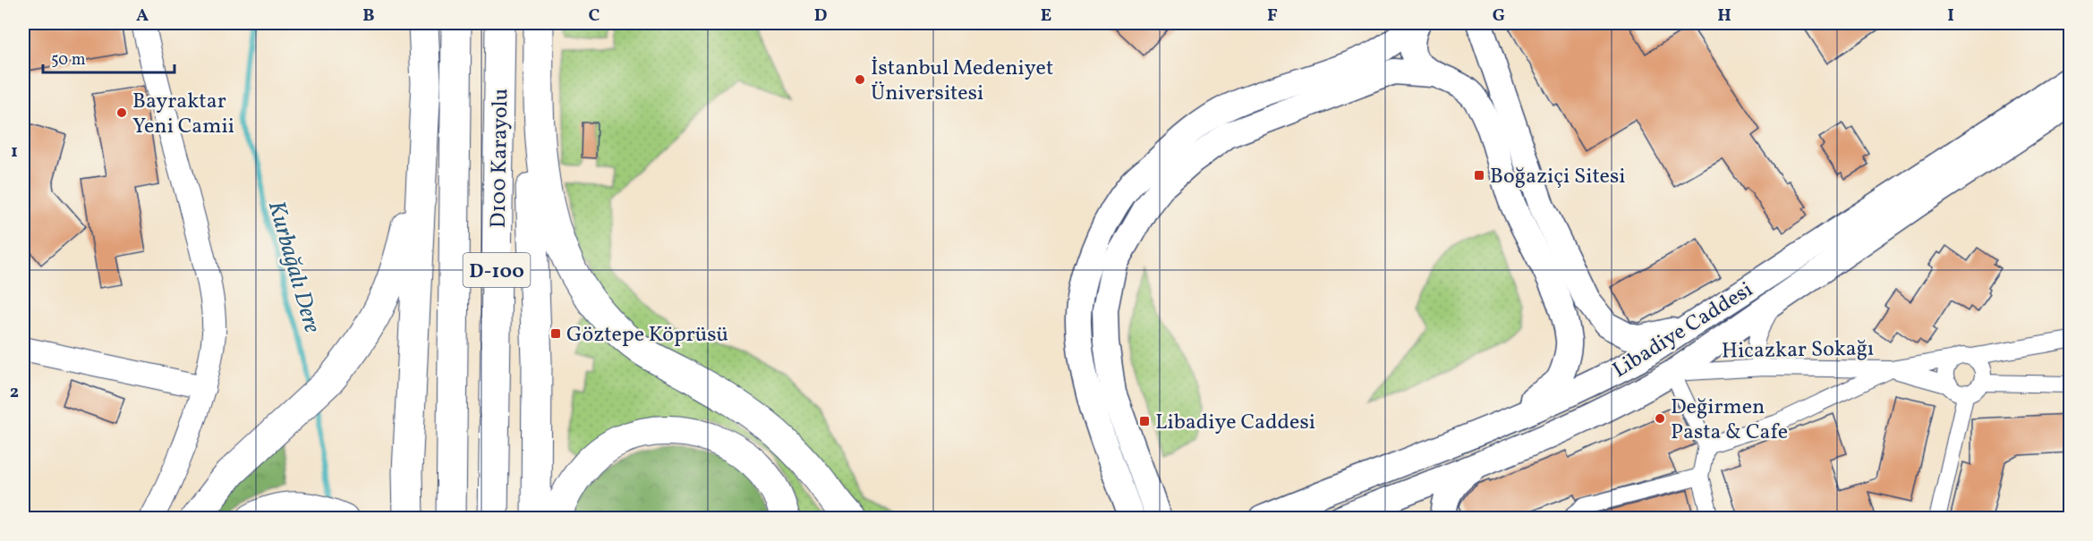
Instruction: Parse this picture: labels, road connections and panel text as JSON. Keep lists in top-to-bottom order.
{
  "streets": {
    "highway": ["D100 Karayolu", "D-100"],
    "main road": ["Libadiye Caddesi"],
    "street": ["Hicazkar Sokağı"]
  },
  "crossings": [
    ["Libadiye Caddesi", "Hicazkar Sokağı"]
  ],
  "water": ["Kurbağalı Dere"],
  "places": {
    "other": ["İstanbul Medeniyet Üniversitesi", "Bayraktar Yeni Camii", "Değirmen Pasta & Cafe"],
    "transit": ["Boğaziçi Sitesi", "Göztepe Köprüsü", "Libadiye Caddesi"]
  },
  "scale_bar": "50 m",
  "grid": {
    "columns": [
      "A",
      "B",
      "C",
      "D",
      "E",
      "F",
      "G",
      "H",
      "I"
    ],
    "rows": ["1", "2"]
  }
}
